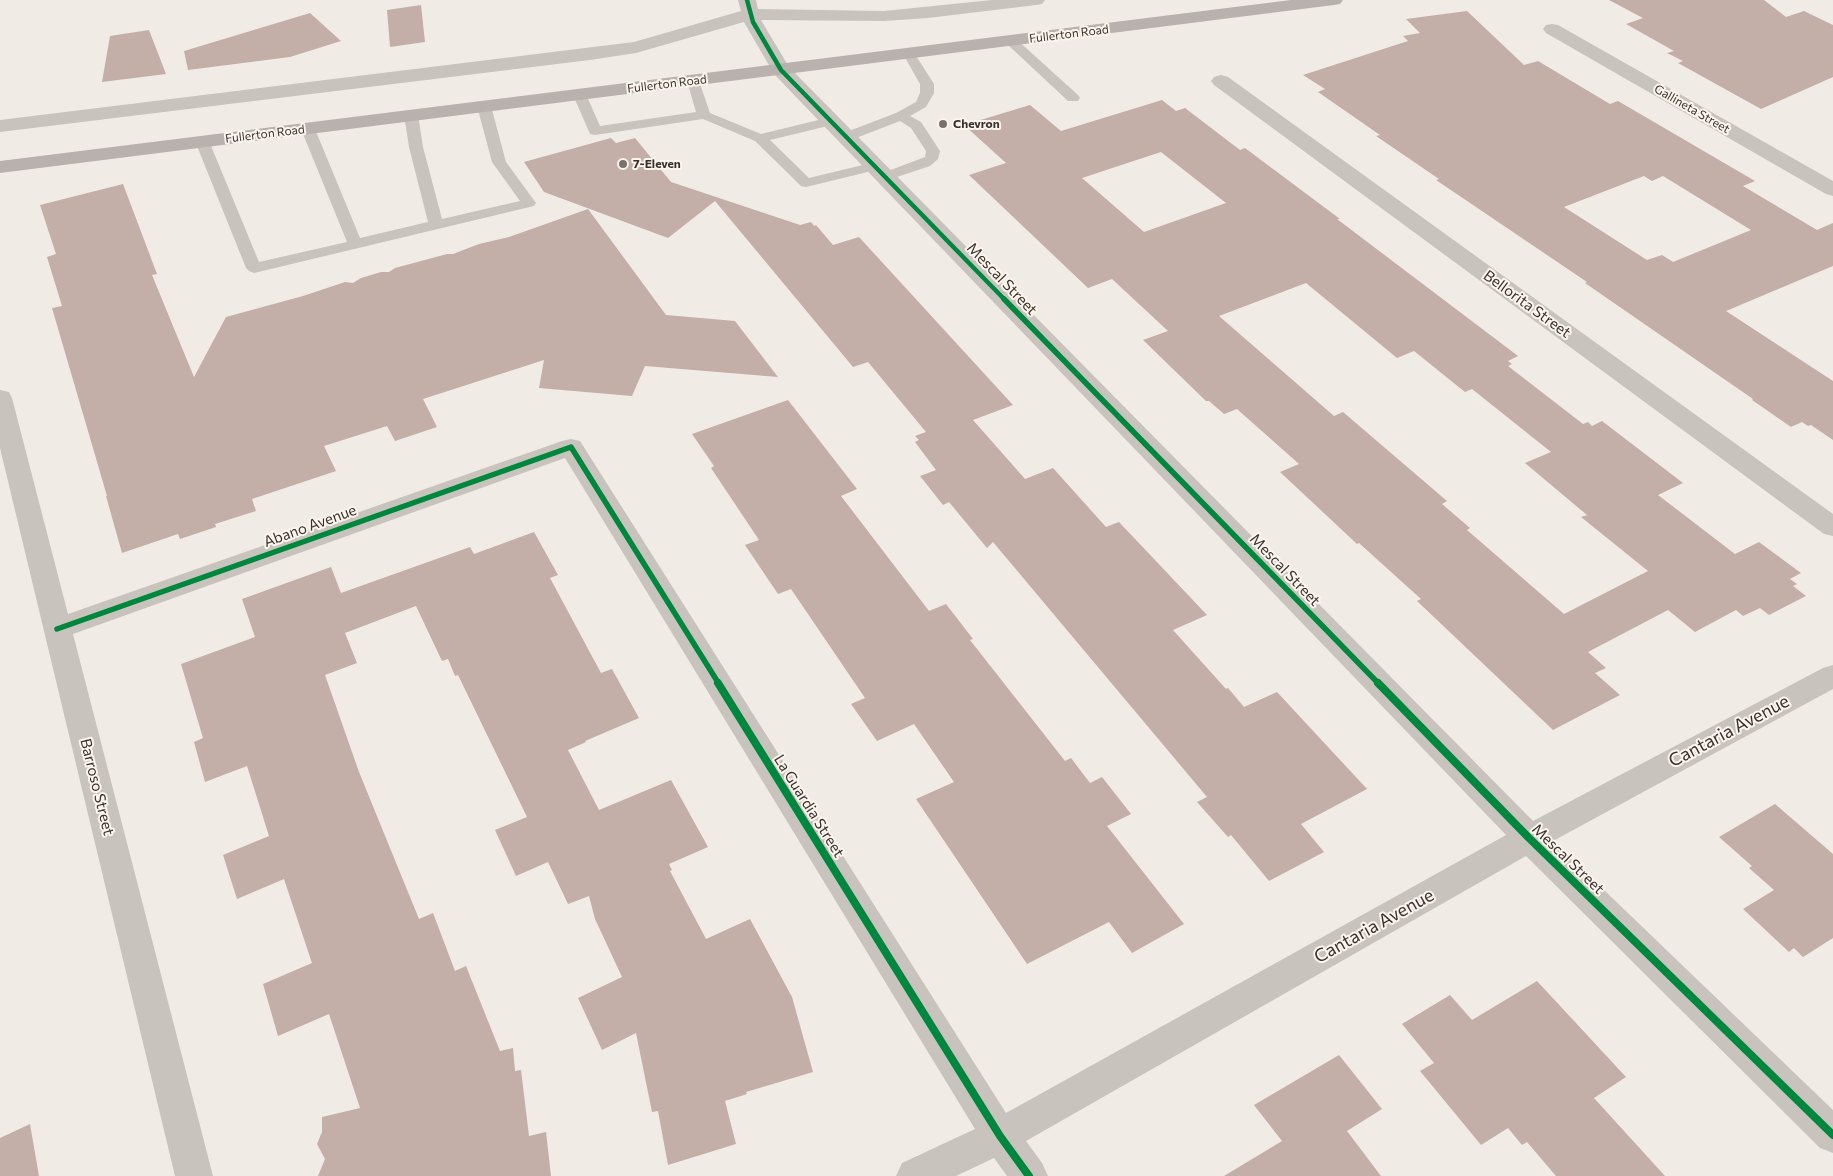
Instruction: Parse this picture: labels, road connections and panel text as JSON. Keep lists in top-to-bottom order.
{
  "streets": {
    "main road": ["Fullerton Road"],
    "street": [
      "Gallineta Street",
      "Mescal Street",
      "Bellorita Street",
      "Abano Avenue",
      "Cantaria Avenue",
      "Barroso Street",
      "La Guardia Street"
    ]
  },
  "crossings": [
    ["Fullerton Road", "Mescal Street"],
    ["Mescal Street", "Cantaria Avenue"],
    ["Abano Avenue", "Barroso Street"],
    ["Abano Avenue", "La Guardia Street"],
    ["Cantaria Avenue", "La Guardia Street"]
  ],
  "places": ["Chevron", "7-Eleven"]
}
